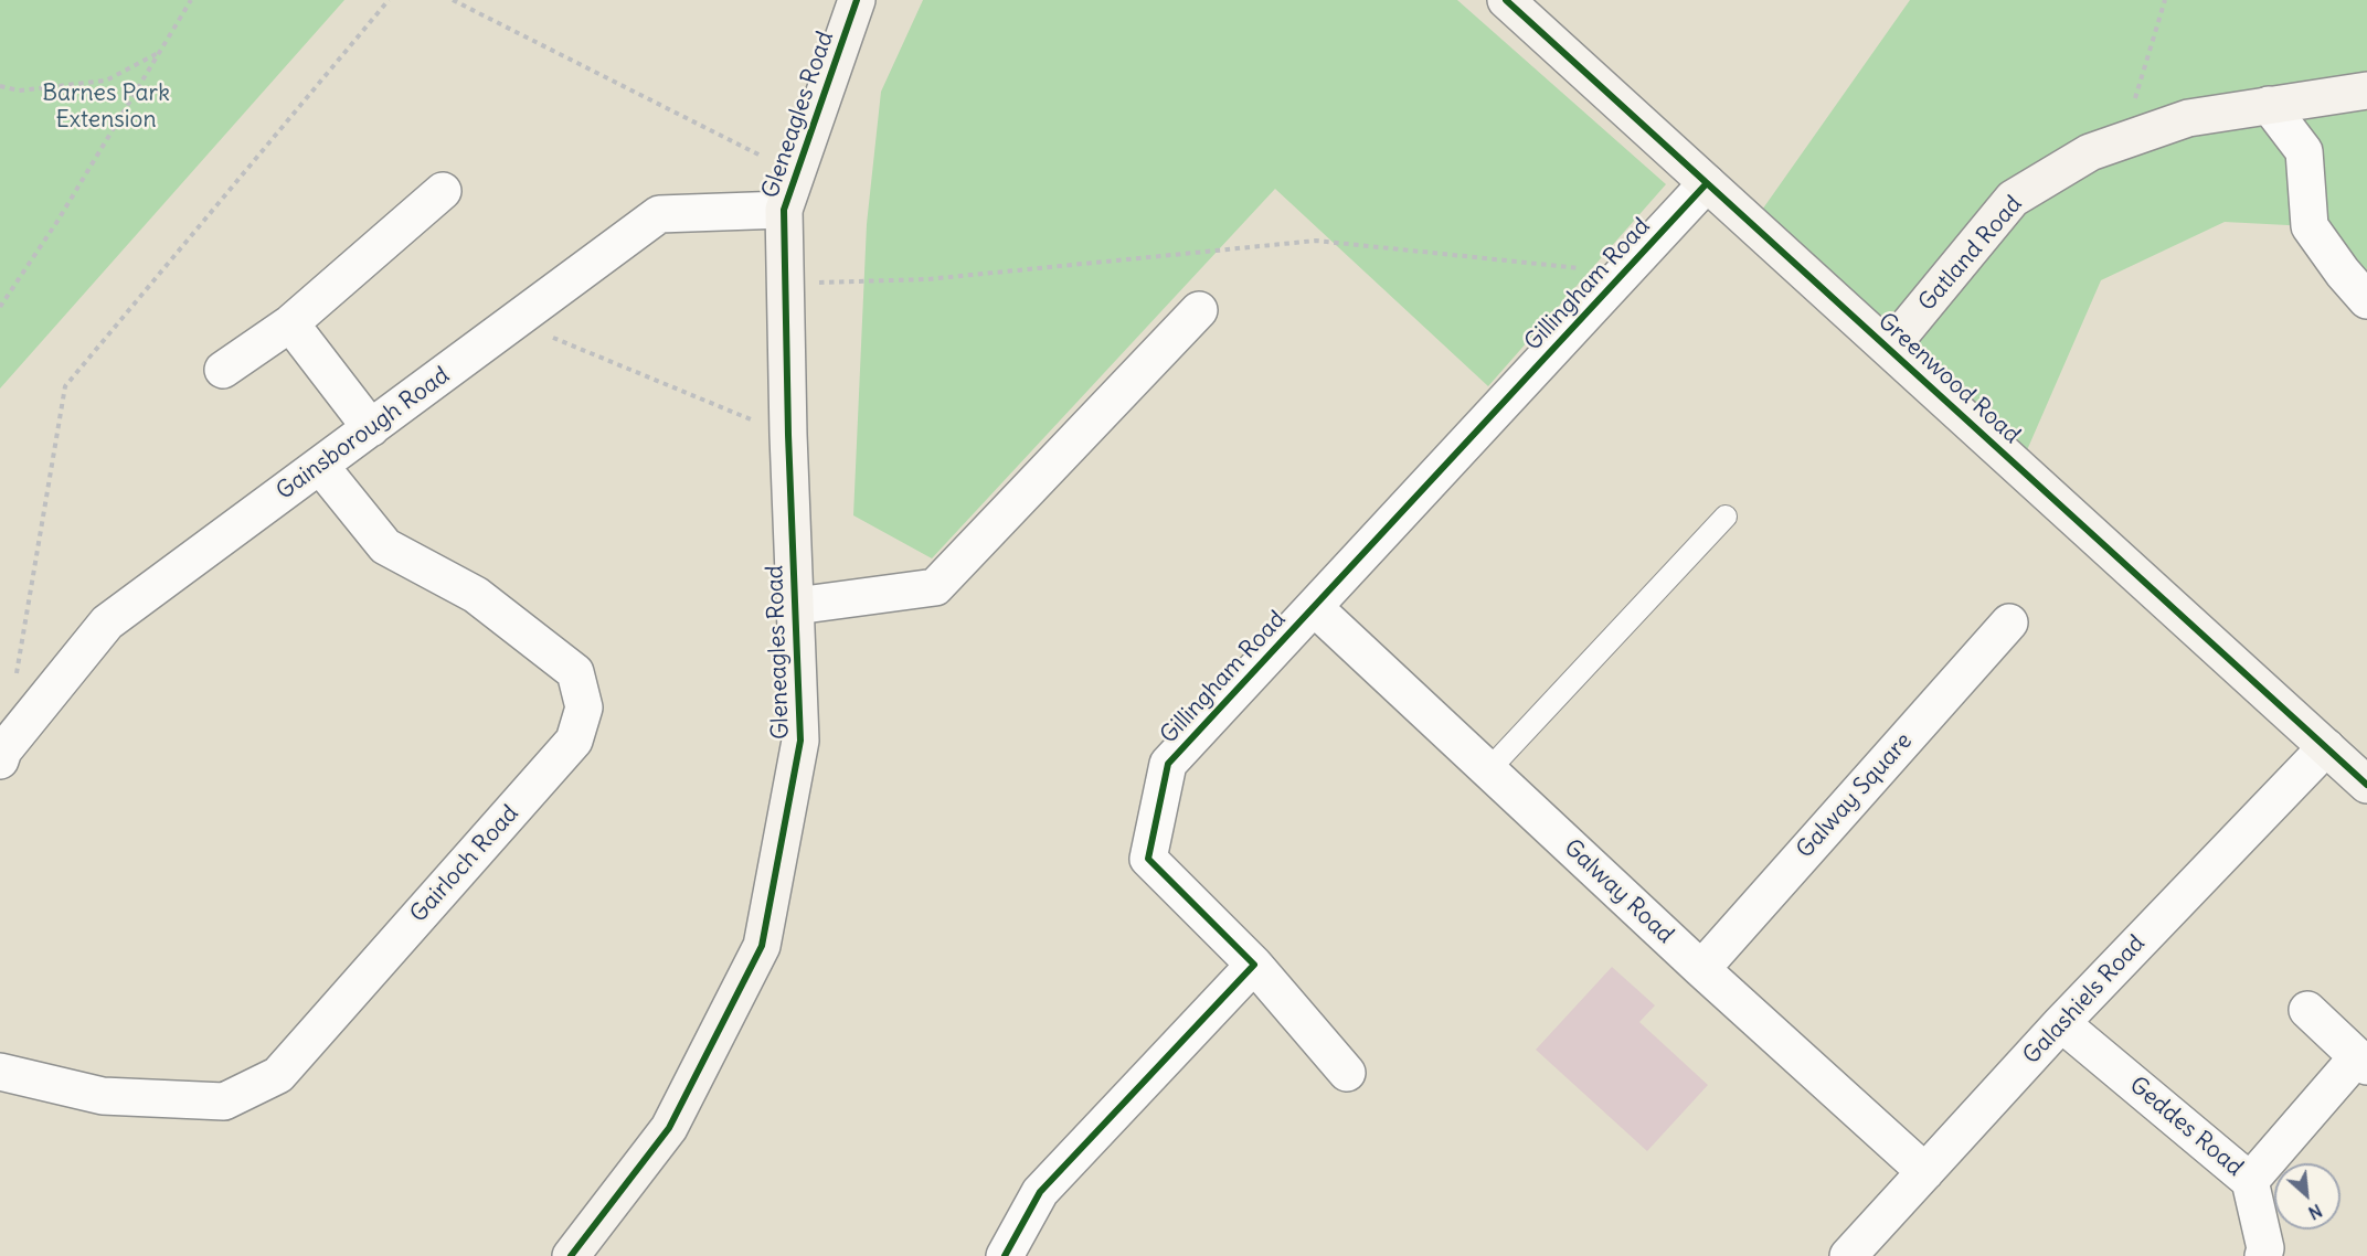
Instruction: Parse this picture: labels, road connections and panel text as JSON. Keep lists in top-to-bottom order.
{
  "streets": {
    "street": [
      "Gleneagles Road",
      "Gatland Road",
      "Gillingham Road",
      "Greenwood Road",
      "Gainsborough Road",
      "Galway Square",
      "Gairloch Road",
      "Galway Road",
      "Galashiels Road",
      "Geddes Road"
    ]
  },
  "crossings": [
    ["Gleneagles Road", "Gainsborough Road"],
    ["Gatland Road", "Greenwood Road"],
    ["Gillingham Road", "Greenwood Road"],
    ["Gillingham Road", "Galway Road"],
    ["Greenwood Road", "Galashiels Road"],
    ["Gainsborough Road", "Gairloch Road"],
    ["Galway Square", "Galway Road"],
    ["Galway Road", "Galashiels Road"],
    ["Galashiels Road", "Geddes Road"]
  ],
  "parks": ["Barnes Park Extension"],
  "north": "bottom right"
}
